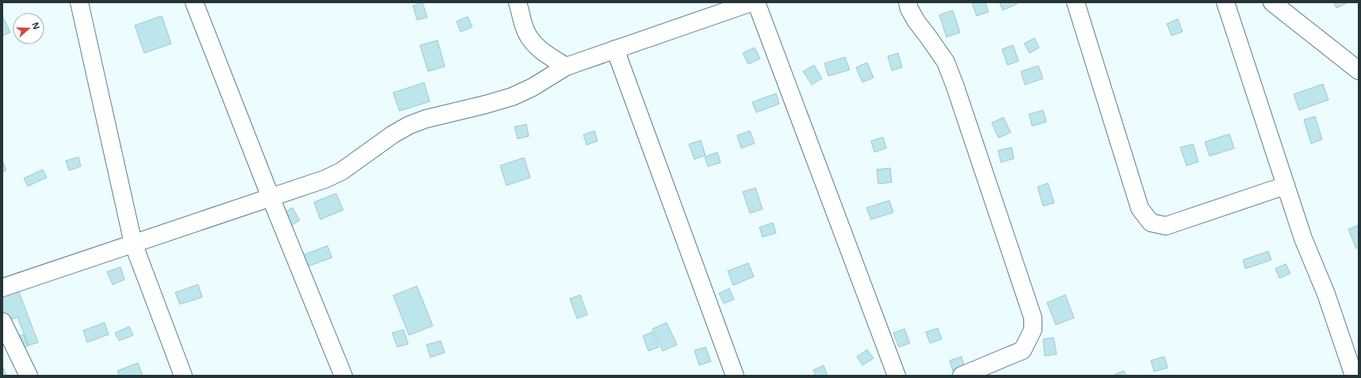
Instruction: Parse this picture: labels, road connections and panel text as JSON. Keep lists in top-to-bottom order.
{
  "north": "right"
}
